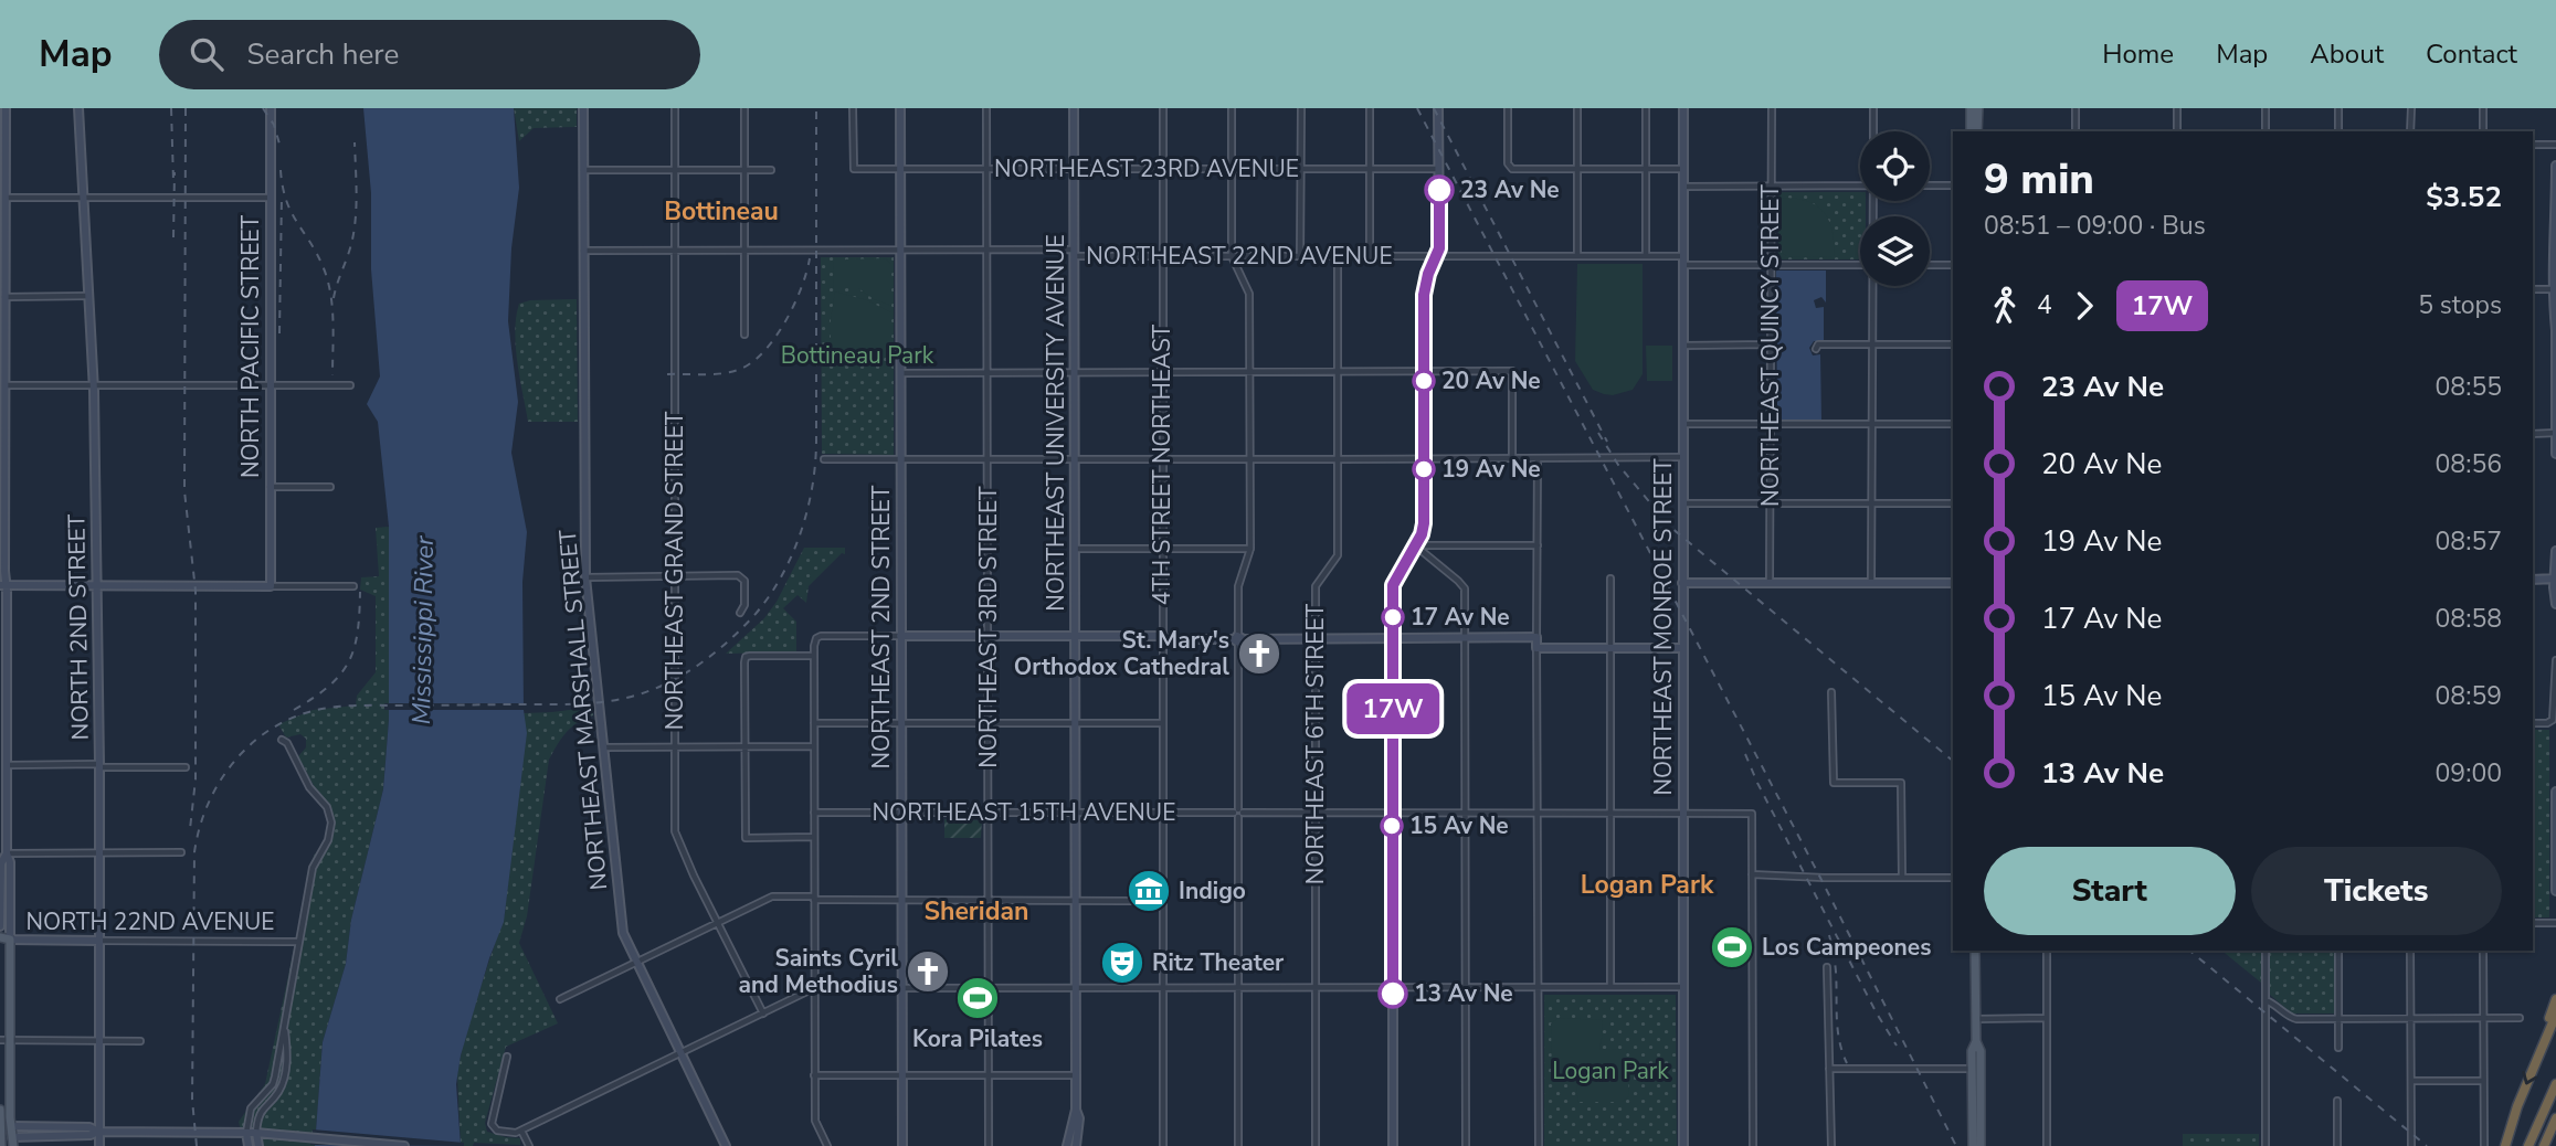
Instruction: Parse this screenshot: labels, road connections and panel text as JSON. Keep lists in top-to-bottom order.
{
  "streets": {
    "main road": ["NORTH 22ND AVENUE"],
    "street": [
      "NORTHEAST 23RD AVENUE",
      "NORTHEAST 22ND AVENUE",
      "NORTHEAST QUINCY STREET",
      "NORTH PACIFIC STREET",
      "NORTHEAST UNIVERSITY AVENUE",
      "4TH STREET NORTHEAST",
      "NORTHEAST GRAND STREET",
      "NORTH 2ND STREET",
      "NORTHEAST 2ND STREET",
      "NORTHEAST 3RD STREET",
      "NORTHEAST MONROE STREET",
      "NORTHEAST MARSHALL STREET",
      "NORTHEAST 6TH STREET",
      "NORTHEAST 15TH AVENUE"
    ]
  },
  "crossings": [
    ["NORTHEAST 23RD AVENUE", "NORTHEAST UNIVERSITY AVENUE"],
    ["NORTHEAST 23RD AVENUE", "4TH STREET NORTHEAST"],
    ["NORTHEAST 23RD AVENUE", "NORTHEAST 2ND STREET"],
    ["NORTHEAST 23RD AVENUE", "NORTHEAST 3RD STREET"],
    ["NORTHEAST 22ND AVENUE", "NORTHEAST UNIVERSITY AVENUE"],
    ["NORTHEAST 22ND AVENUE", "4TH STREET NORTHEAST"],
    ["NORTHEAST 22ND AVENUE", "NORTHEAST GRAND STREET"],
    ["NORTHEAST 22ND AVENUE", "NORTHEAST 2ND STREET"],
    ["NORTHEAST 22ND AVENUE", "NORTHEAST 3RD STREET"],
    ["NORTHEAST 22ND AVENUE", "NORTHEAST MONROE STREET"],
    ["NORTHEAST 22ND AVENUE", "NORTHEAST MARSHALL STREET"],
    ["NORTHEAST 22ND AVENUE", "NORTHEAST 6TH STREET"],
    ["NORTHEAST UNIVERSITY AVENUE", "NORTHEAST 15TH AVENUE"],
    ["4TH STREET NORTHEAST", "NORTHEAST 15TH AVENUE"],
    ["NORTH 2ND STREET", "NORTH 22ND AVENUE"],
    ["NORTHEAST 2ND STREET", "NORTHEAST 15TH AVENUE"],
    ["NORTHEAST 3RD STREET", "NORTHEAST 15TH AVENUE"],
    ["NORTHEAST MONROE STREET", "NORTHEAST 15TH AVENUE"],
    ["NORTHEAST 6TH STREET", "NORTHEAST 15TH AVENUE"]
  ],
  "districts": ["Bottineau", "Logan Park", "Sheridan"],
  "water": ["Mississippi River"],
  "parks": ["Bottineau Park", "Logan Park"],
  "places": {
    "other": [
      "23 Av Ne",
      "20 Av Ne",
      "19 Av Ne",
      "17 Av Ne",
      "15 Av Ne",
      "13 Av Ne"
    ],
    "church": ["St. Mary's Orthodox Cathedral", "Saints Cyril and Methodius"],
    "museum": ["Indigo"],
    "sports": ["Los Campeones", "Kora Pilates"],
    "theatre": ["Ritz Theater"]
  },
  "lines": ["bus line 17W"],
  "page": {
    "header": "Map",
    "search": "Search here",
    "nav": [
      "Home",
      "Map",
      "About",
      "Contact"
    ],
    "on_map": "17W",
    "heading": ["9 min", "08:51 – 09:00 · Bus", "$3.52"],
    "legs": ["4", "17W", "5 stops"],
    "list": [
      {
        "name": "23 Av Ne",
        "value": "08:55"
      },
      {
        "name": "20 Av Ne",
        "value": "08:56"
      },
      {
        "name": "19 Av Ne",
        "value": "08:57"
      },
      {
        "name": "17 Av Ne",
        "value": "08:58"
      },
      {
        "name": "15 Av Ne",
        "value": "08:59"
      },
      {
        "name": "13 Av Ne",
        "value": "09:00"
      }
    ],
    "buttons": ["Start", "Tickets"]
  }
}
